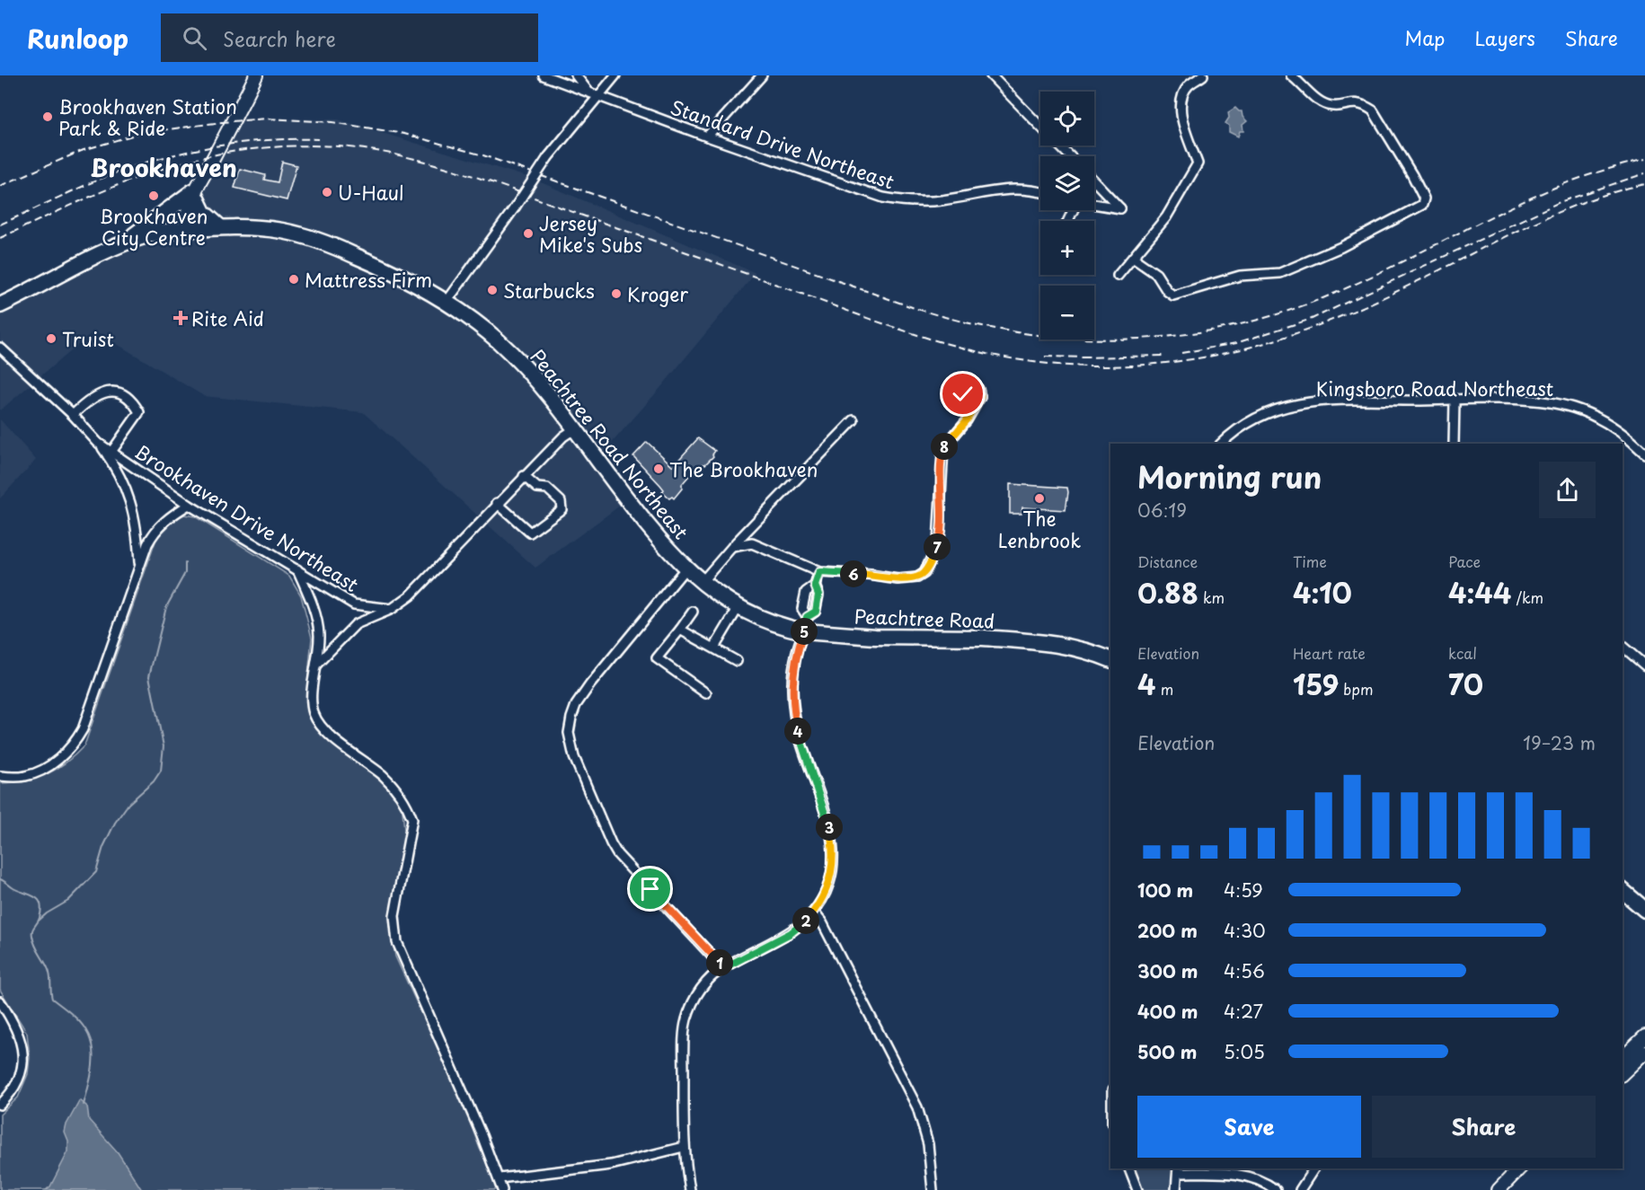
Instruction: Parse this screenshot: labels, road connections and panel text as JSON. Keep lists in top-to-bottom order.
{
  "streets": {
    "highway": ["Peachtree Road Northeast", "Peachtree Road"],
    "street": ["Standard Drive Northeast", "Kingsboro Road Northeast", "Brookhaven Drive Northeast"]
  },
  "crossings": [
    ["Peachtree Road Northeast", "Peachtree Road"]
  ],
  "districts": ["Brookhaven"],
  "places": {
    "other": [
      "Brookhaven Station Park & Ride",
      "U-Haul",
      "Brookhaven City Centre",
      "Jersey Mike's Subs",
      "Mattress Firm",
      "Starbucks",
      "Kroger",
      "Truist",
      "The Brookhaven",
      "The Lenbrook"
    ],
    "health": ["Rite Aid"]
  },
  "page": {
    "header": "Runloop",
    "search": "Search here",
    "nav": ["Map", "Layers", "Share"],
    "map_buttons": ["+", "−"],
    "pins": [
      "8",
      "7",
      "6",
      "5",
      "4",
      "3",
      "2",
      "1"
    ],
    "heading": ["Morning run", "06:19"],
    "stats": [
      ["Distance", "0.88 km"],
      ["Time", "4:10"],
      ["Pace", "4:44 /km"],
      ["Elevation", "4 m"],
      ["Heart rate", "159 bpm"],
      ["kcal", "70"]
    ],
    "chart": ["Elevation", "19–23 m"],
    "list": [
      {
        "name": "100 m",
        "note": "4:59"
      },
      {
        "name": "200 m",
        "note": "4:30"
      },
      {
        "name": "300 m",
        "note": "4:56"
      },
      {
        "name": "400 m",
        "note": "4:27"
      },
      {
        "name": "500 m",
        "note": "5:05"
      }
    ],
    "buttons": ["Save", "Share"]
  }
}
